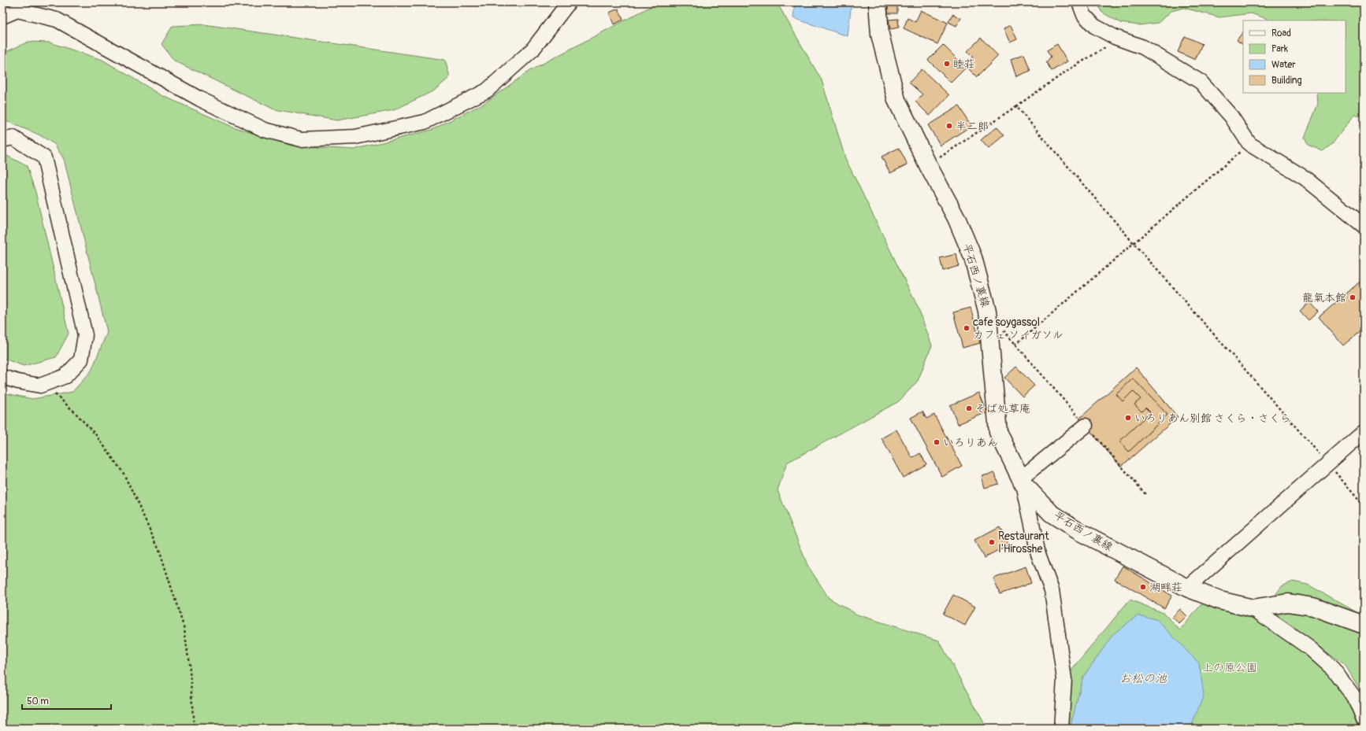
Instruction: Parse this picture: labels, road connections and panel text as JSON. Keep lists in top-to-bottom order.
{
  "streets": {
    "main road": ["平石西ノ裏線"]
  },
  "water": ["お松の池"],
  "parks": ["上の原公園"],
  "places": [
    "睦荘",
    "半二郎",
    "龍氣本館",
    "cafe soygassol カフェ ソイガソル",
    "そば処草庵",
    "いろりあん別館 さくら・さくら",
    "いろりあん",
    "Restaurant I'Hirosshe",
    "湖畔荘"
  ],
  "legend": [
    "Road",
    "Park",
    "Water",
    "Building"
  ],
  "scale_bar": "50 m"
}
